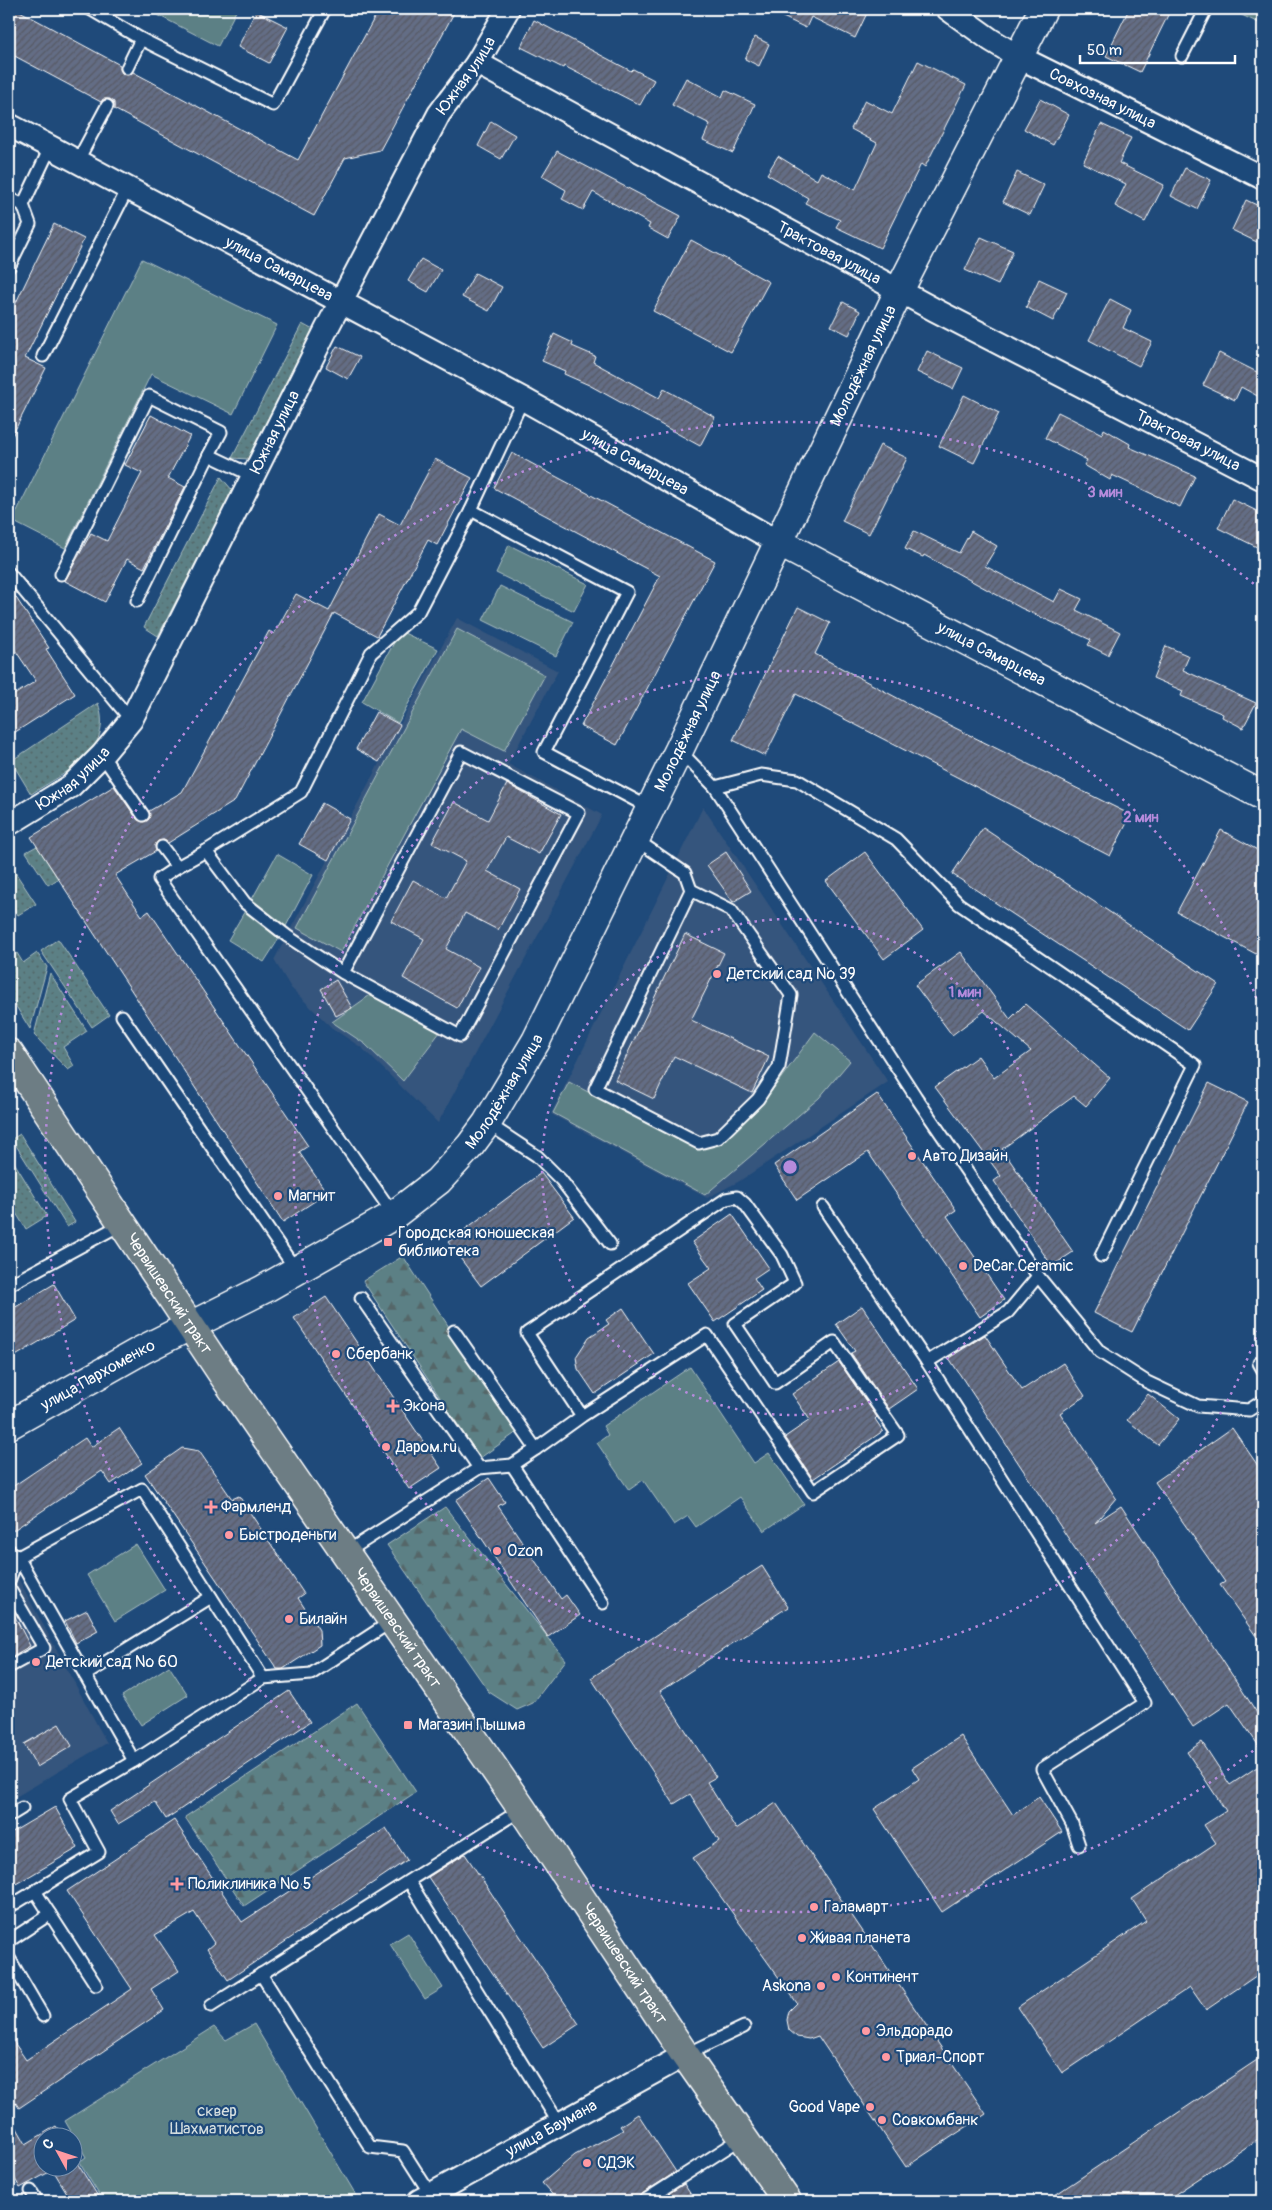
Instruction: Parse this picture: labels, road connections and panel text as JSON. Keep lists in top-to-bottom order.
{
  "streets": {
    "main road": ["Червишевский тракт"],
    "street": [
      "Южная улица",
      "Совхозная улица",
      "Трактовая улица",
      "улица Самарцева",
      "Молодёжная улица",
      "улица Пархоменко",
      "улица Баумана"
    ]
  },
  "crossings": [
    ["Южная улица", "Трактовая улица"],
    ["Южная улица", "улица Самарцева"],
    ["Совхозная улица", "Молодёжная улица"],
    ["Трактовая улица", "Молодёжная улица"],
    ["улица Самарцева", "Молодёжная улица"],
    ["Молодёжная улица", "Червишевский тракт"],
    ["Молодёжная улица", "улица Пархоменко"],
    ["Червишевский тракт", "улица Пархоменко"],
    ["Червишевский тракт", "улица Баумана"]
  ],
  "parks": ["сквер Шахматистов"],
  "places": {
    "other": [
      "Детский сад № 39",
      "Авто Дизайн",
      "Магнит",
      "DeCar Ceramic",
      "Сбербанк",
      "Даром.ru",
      "Быстроденьги",
      "Ozon",
      "Билайн",
      "Детский сад № 60",
      "Галамарт",
      "Живая планета",
      "Континент",
      "Askona",
      "Эльдорадо",
      "Триал-Спорт",
      "Good Vape",
      "Совкомбанк",
      "СДЭК"
    ],
    "transit": ["Городская юношеская библиотека", "Магазин Пышма"],
    "health": ["Экона", "Фармленд", "Поликлиника № 5"]
  },
  "scale_bar": "50 m",
  "north": "top left",
  "rings": ["3 мин", "2 мин", "1 мин"]
}
